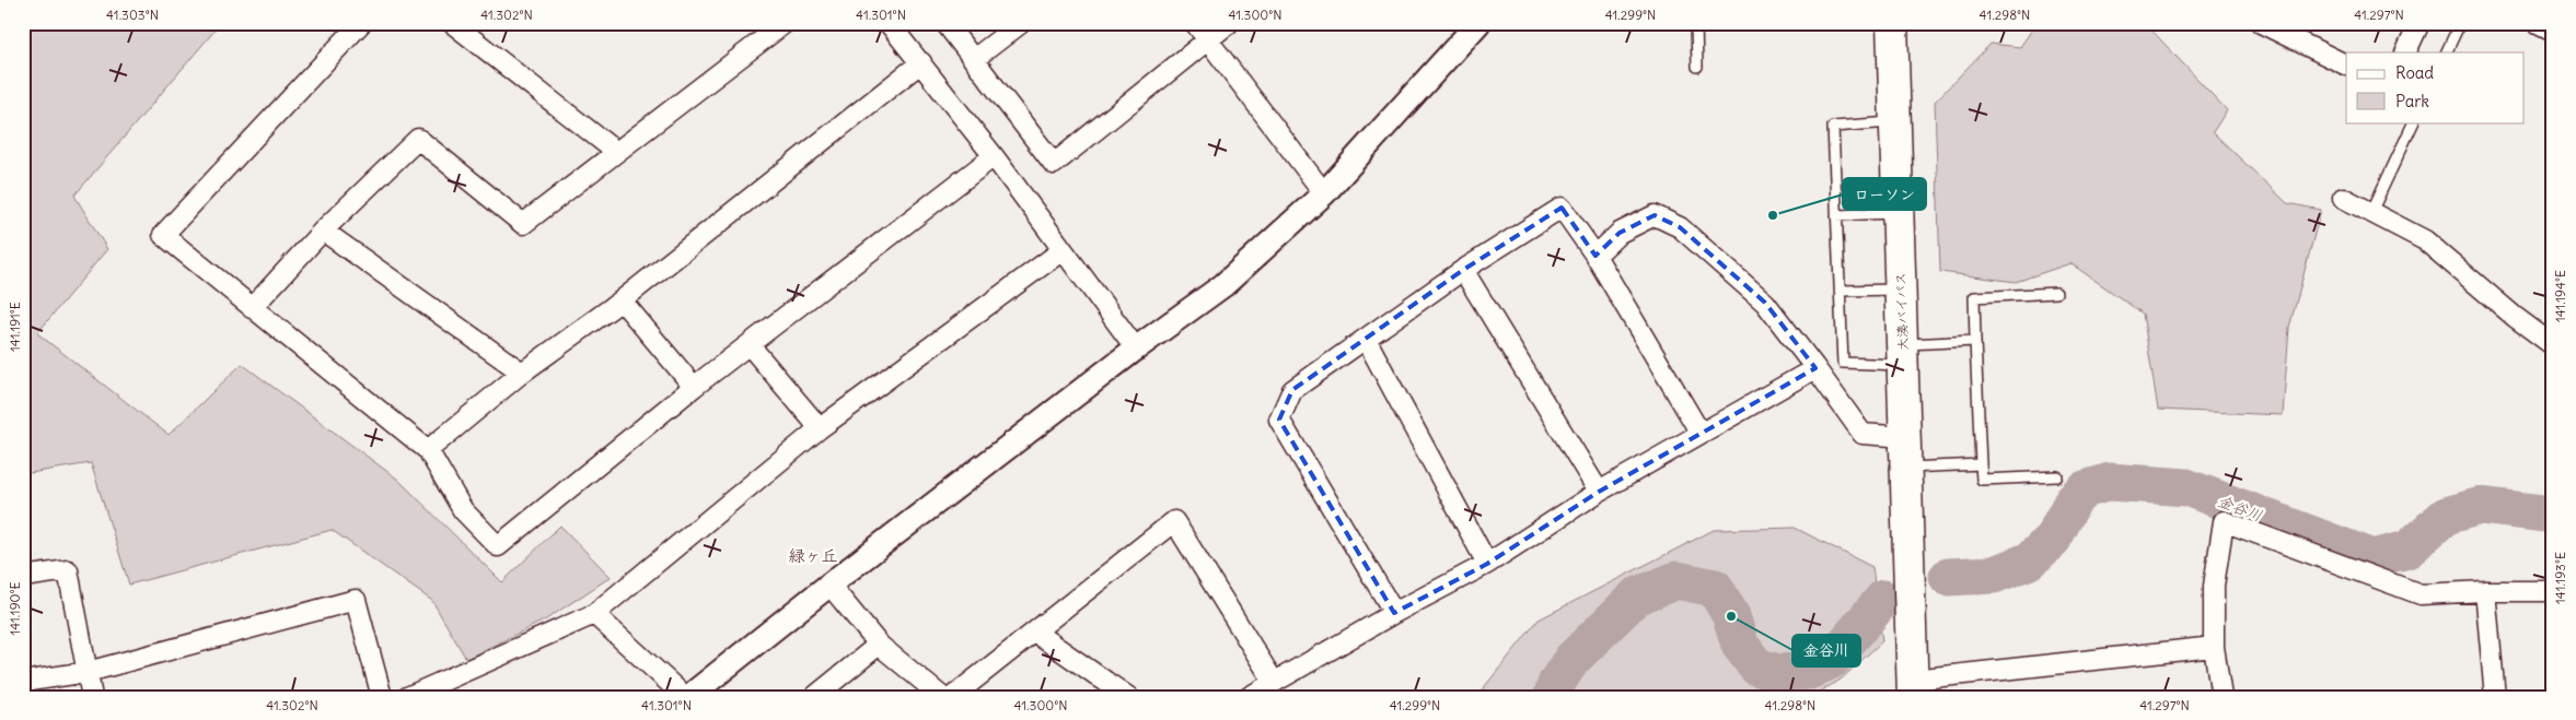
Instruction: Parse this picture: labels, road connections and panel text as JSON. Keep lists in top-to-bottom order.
{
  "streets": {
    "highway": ["大湊バイパス"]
  },
  "districts": ["緑ヶ丘"],
  "water": ["金谷川"],
  "places": ["ローソン", "金谷川"],
  "legend": ["Road", "Park"],
  "coordinates": [
    "41.303°N",
    "41.302°N",
    "41.301°N",
    "41.300°N",
    "41.299°N",
    "41.298°N",
    "41.297°N",
    "141.194°E",
    "141.191°E",
    "141.193°E",
    "141.190°E"
  ]
}
